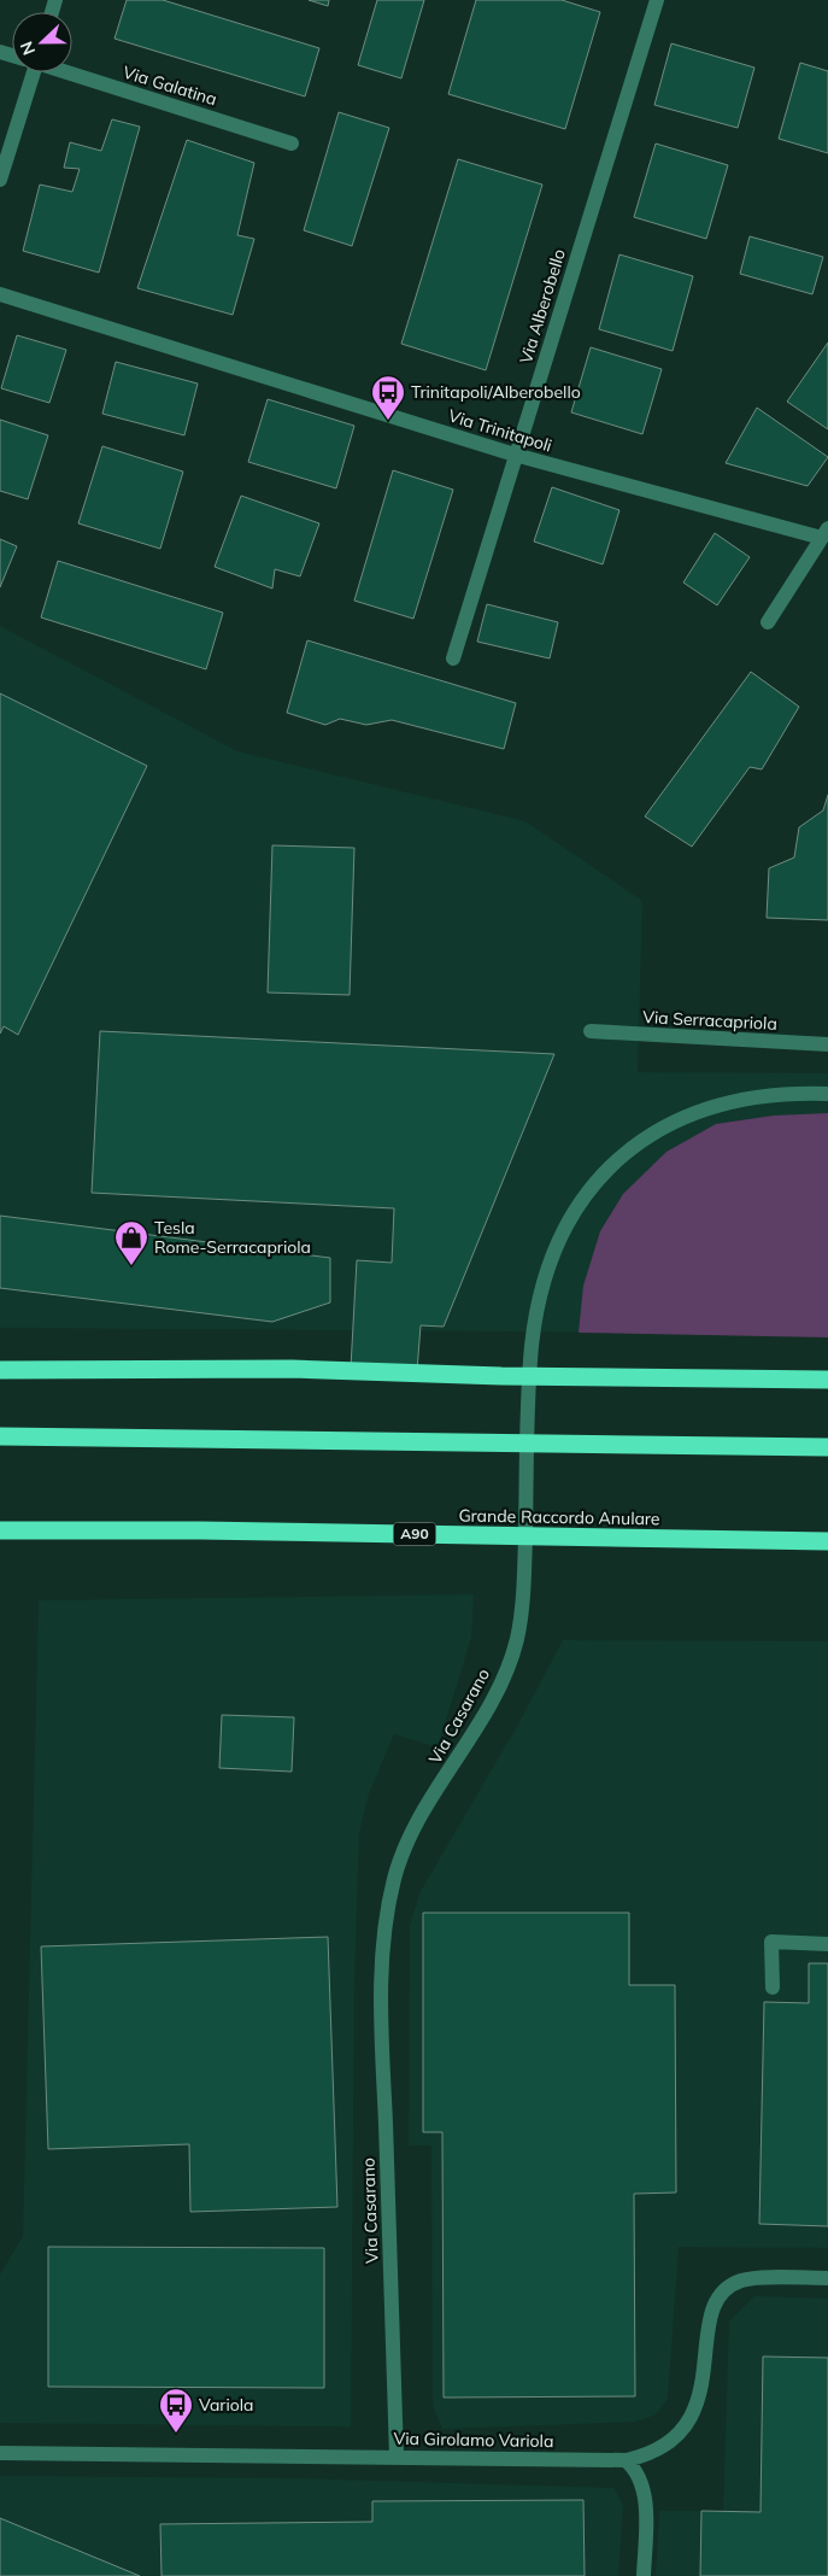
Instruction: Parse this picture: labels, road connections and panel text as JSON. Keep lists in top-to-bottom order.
{
  "streets": {
    "highway": ["Grande Raccordo Anulare", "A90"],
    "street": [
      "Via Galatina",
      "Via Alberobello",
      "Via Trinitapoli",
      "Via Serracapriola",
      "Via Casarano",
      "Via Girolamo Variola"
    ]
  },
  "crossings": [
    ["Via Alberobello", "Via Trinitapoli"],
    ["Via Casarano", "Via Girolamo Variola"]
  ],
  "places": {
    "bus stop": ["Trinitapoli/Alberobello", "Variola"],
    "shop": ["Tesla Rome-Serracapriola"]
  },
  "north": "left"
}
